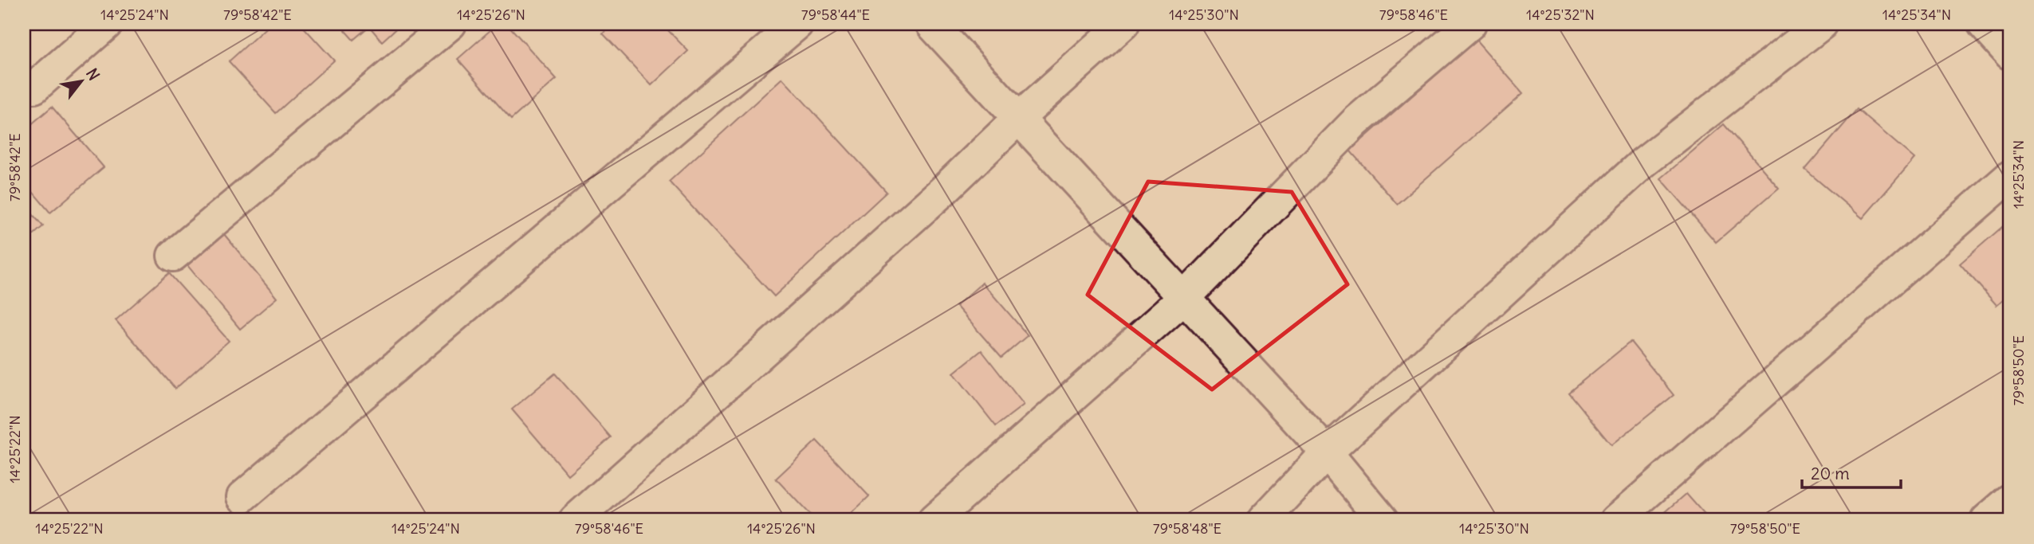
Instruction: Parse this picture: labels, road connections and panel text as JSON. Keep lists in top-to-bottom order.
{
  "scale_bar": "20 m",
  "north": "top right",
  "coordinates": [
    "14°25'24\"N",
    "79°58'42\"E",
    "14°25'26\"N",
    "79°58'44\"E",
    "14°25'30\"N",
    "79°58'46\"E",
    "14°25'32\"N",
    "14°25'34\"N",
    "79°58'50\"E",
    "14°25'22\"N",
    "79°58'48\"E"
  ]
}
